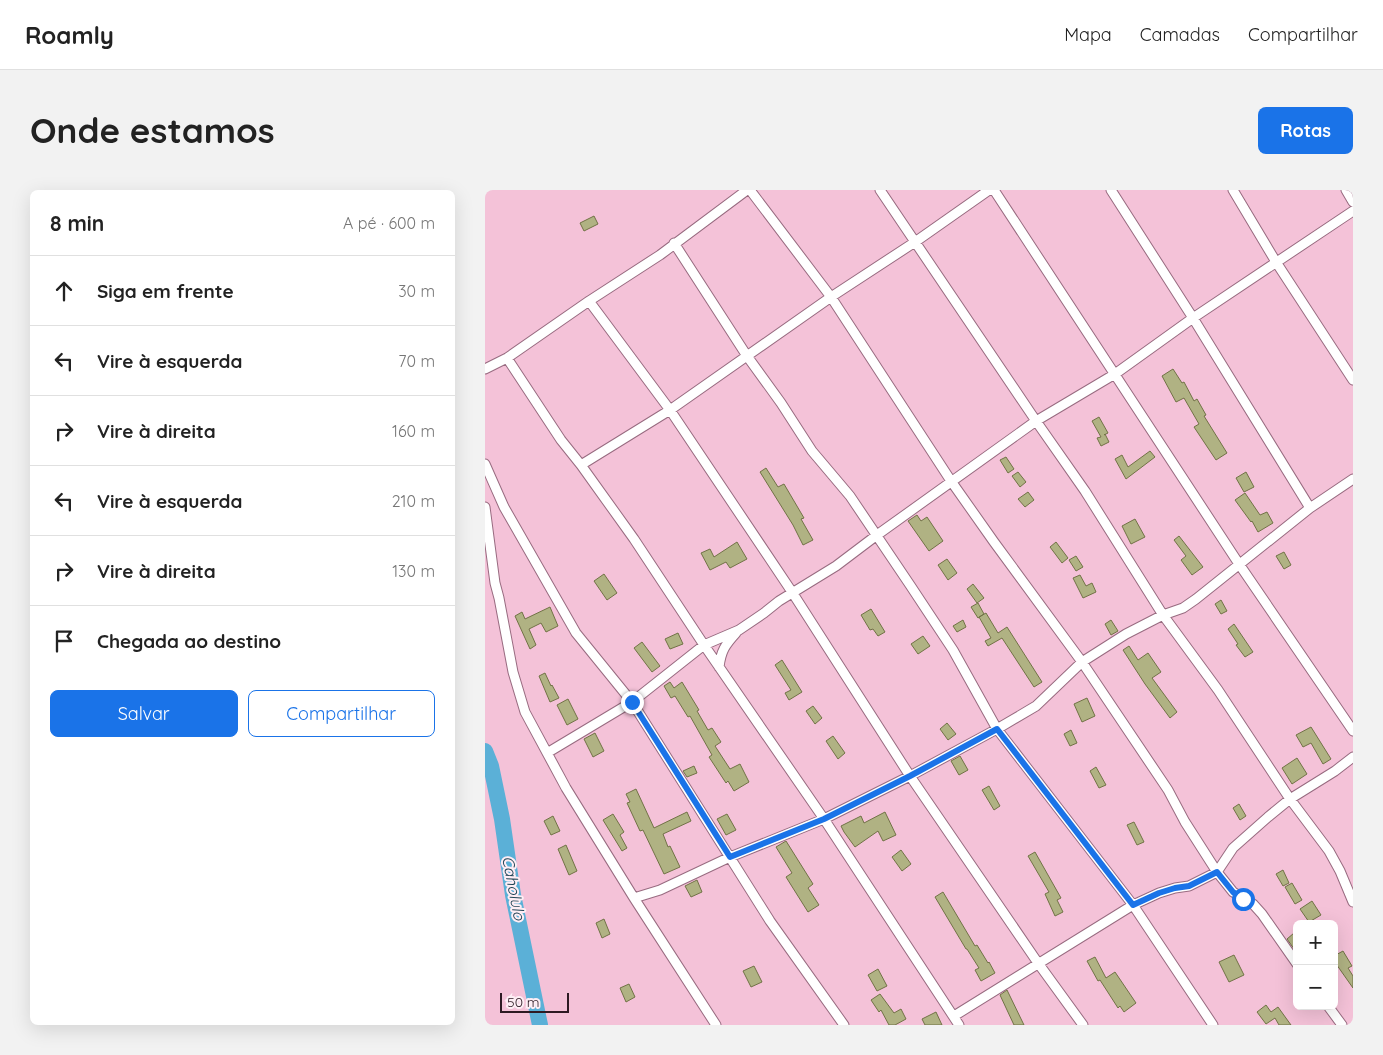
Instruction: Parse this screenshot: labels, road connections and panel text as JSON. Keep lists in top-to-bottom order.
{
  "water": ["Caholulo"],
  "scale_bar": "50 m",
  "page": {
    "header": "Roamly",
    "nav": ["Mapa", "Camadas", "Compartilhar"],
    "buttons": [
      "Rotas",
      ["Salvar", "Compartilhar"]
    ],
    "title": "Onde estamos",
    "heading": ["8 min", "A pé · 600 m"],
    "list": [
      ["Siga em frente", "30 m"],
      ["Vire à esquerda", "70 m"],
      ["Vire à direita", "160 m"],
      ["Vire à esquerda", "210 m"],
      ["Vire à direita", "130 m"],
      "Chegada ao destino"
    ],
    "map_buttons": ["+", "−"],
    "scale": "50 m"
  }
}
